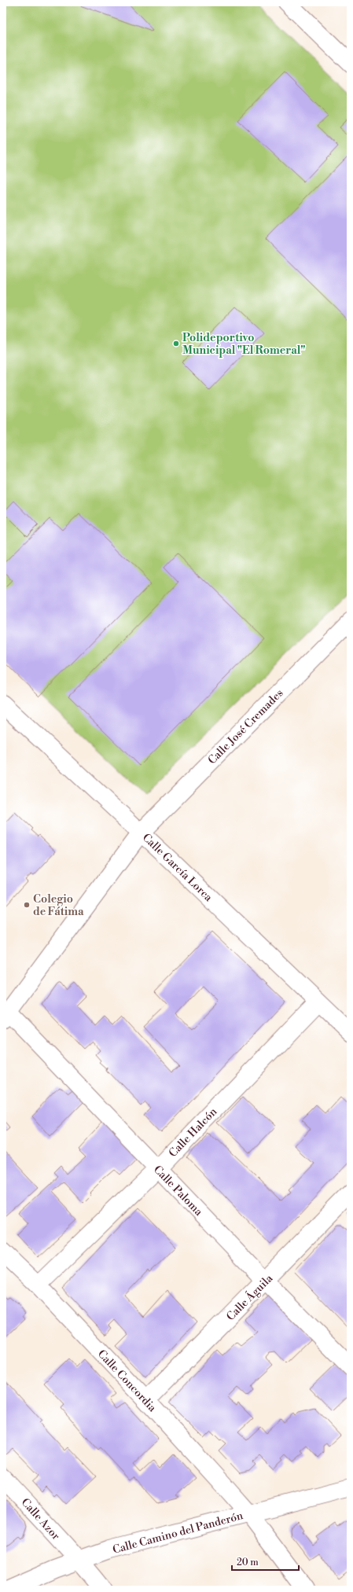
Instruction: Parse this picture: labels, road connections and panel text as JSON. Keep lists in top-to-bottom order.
{
  "streets": {
    "street": [
      "Calle José Cremades",
      "Calle García Lorca",
      "Calle Halcón",
      "Calle Paloma",
      "Calle Águila",
      "Calle Concordia",
      "Calle Azor",
      "Calle Camino del Panderón"
    ]
  },
  "crossings": [
    ["Calle José Cremades", "Calle García Lorca"],
    ["Calle José Cremades", "Calle Paloma"],
    ["Calle García Lorca", "Calle Halcón"],
    ["Calle Halcón", "Calle Paloma"],
    ["Calle Halcón", "Calle Concordia"],
    ["Calle Paloma", "Calle Águila"],
    ["Calle Águila", "Calle Concordia"],
    ["Calle Concordia", "Calle Camino del Panderón"],
    ["Calle Azor", "Calle Camino del Panderón"]
  ],
  "places": ["Polideportivo Municipal \"El Romeral\"", "Colegio de Fátima"],
  "scale_bar": "20 m"
}
